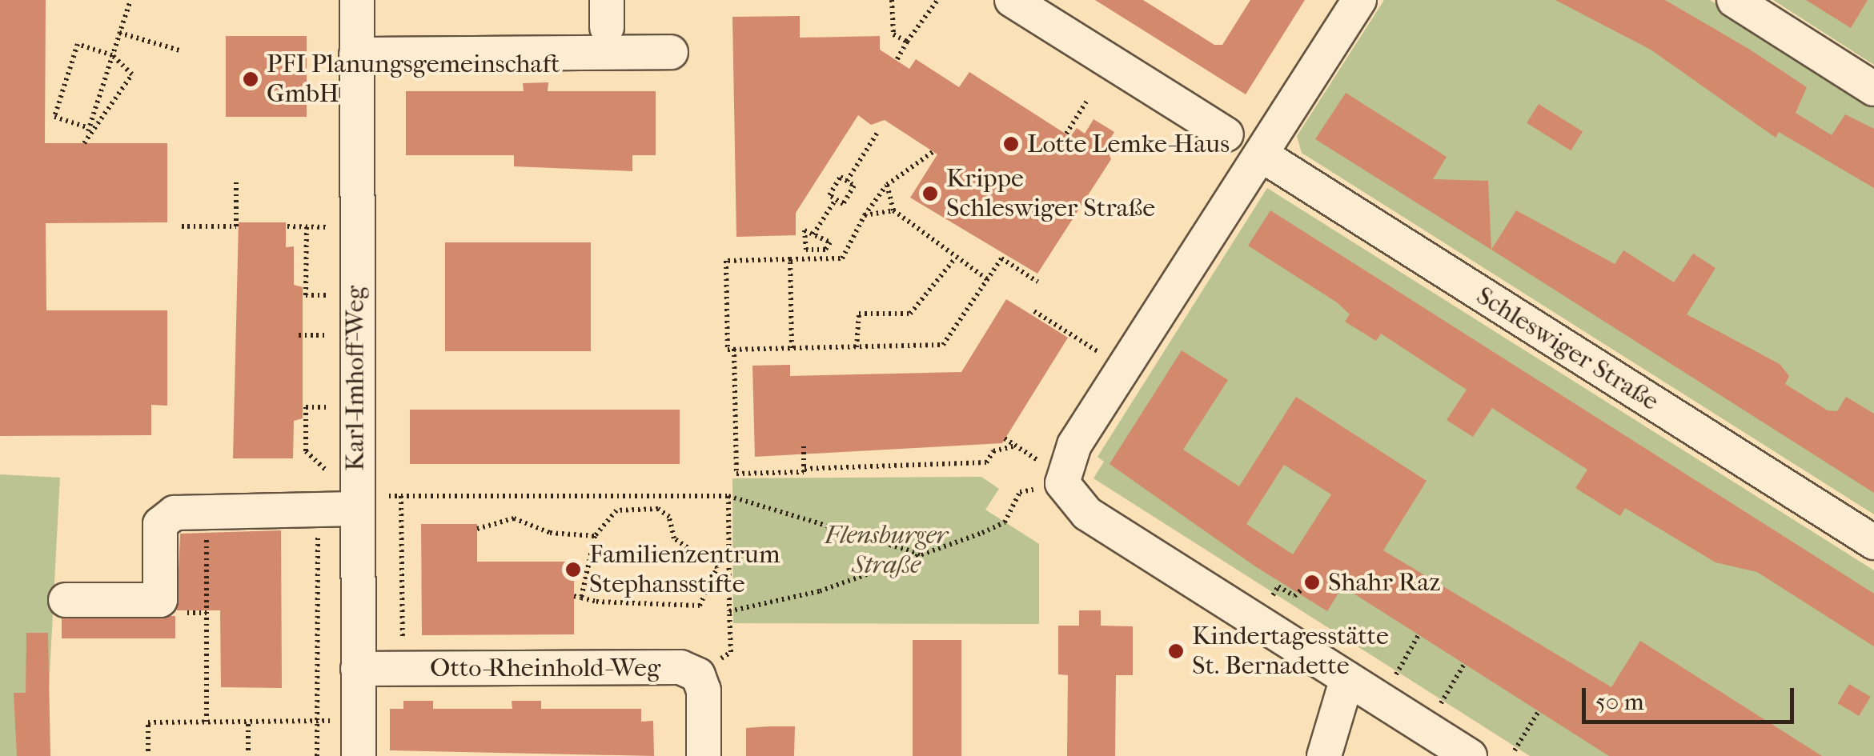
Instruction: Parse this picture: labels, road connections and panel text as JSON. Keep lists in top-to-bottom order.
{
  "streets": {
    "street": ["Schleswiger Straße", "Karl-Imhoff-Weg", "Otto-Rheinhold-Weg"]
  },
  "crossings": [
    ["Karl-Imhoff-Weg", "Otto-Rheinhold-Weg"]
  ],
  "parks": ["Flensburger Straße"],
  "places": [
    "PFI Planungsgemeinschaft GmbH",
    "Lotte Lemke-Haus",
    "Krippe Schleswiger Straße",
    "Familienzentrum Stephansstifte",
    "Shahr Raz",
    "Kindertagesstätte St. Bernadette"
  ],
  "scale_bar": "50 m"
}
